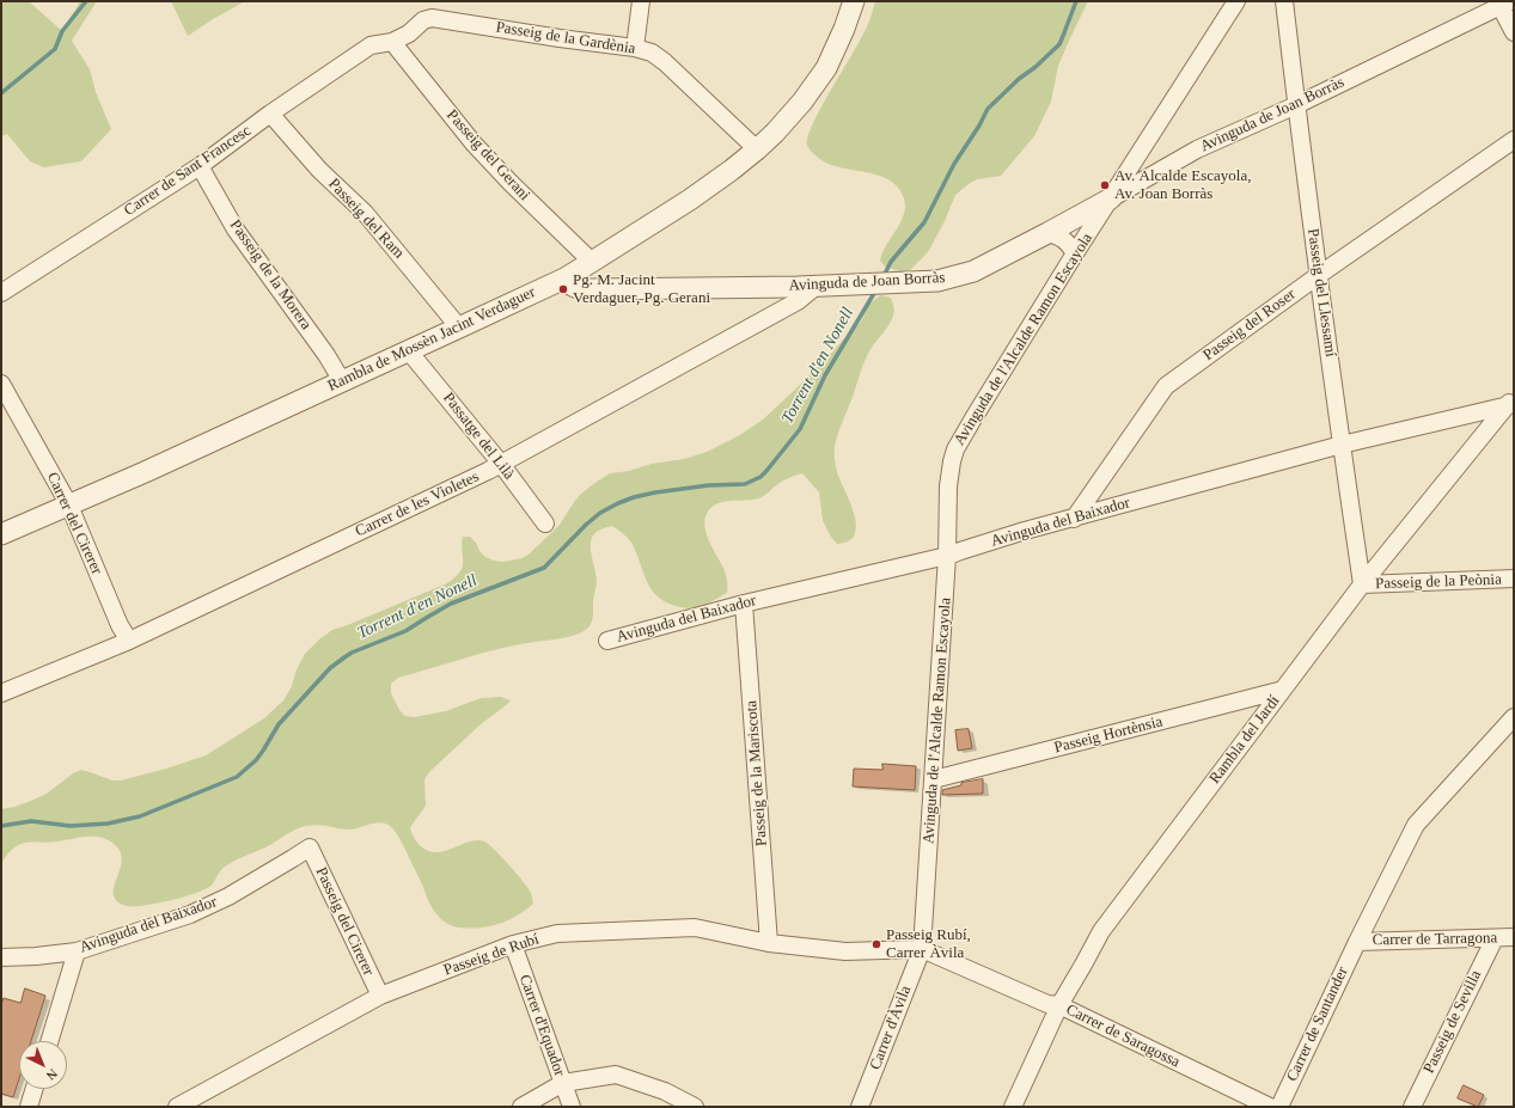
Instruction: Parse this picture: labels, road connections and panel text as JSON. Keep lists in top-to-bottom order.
{
  "streets": {
    "street": [
      "Passeig de la Gardènia",
      "Avinguda de Joan Borràs",
      "Passeig del Gerani",
      "Carrer de Sant Francesc",
      "Passeig del Ram",
      "Passeig de la Morera",
      "Passeig del Llessamí",
      "Passeig del Roser",
      "Rambla de Mossèn Jacint Verdaguer",
      "Avinguda de l'Alcalde Ramon Escayola",
      "Passatge del Lilà",
      "Carrer de les Violetes",
      "Avinguda del Baixador",
      "Carrer del Cirerer",
      "Passeig de la Peònia",
      "Passeig Hortènsia",
      "Rambla del Jardí",
      "Passeig de la Mariscota",
      "Passeig del Cirerer",
      "Carrer de Tarragona",
      "Passeig de Rubí",
      "Passeig de Sevilla",
      "Carrer de Santander",
      "Carrer d'Equador",
      "Carrer d'Àvila",
      "Carrer de Saragossa"
    ]
  },
  "crossings": [
    ["Passeig de la Gardènia", "Passeig del Gerani"],
    ["Passeig de la Gardènia", "Carrer de Sant Francesc"],
    ["Passeig de la Gardènia", "Rambla de Mossèn Jacint Verdaguer"],
    ["Avinguda de Joan Borràs", "Passeig del Llessamí"],
    ["Avinguda de Joan Borràs", "Rambla de Mossèn Jacint Verdaguer"],
    ["Avinguda de Joan Borràs", "Avinguda de l'Alcalde Ramon Escayola"],
    ["Avinguda de Joan Borràs", "Carrer de les Violetes"],
    ["Passeig del Gerani", "Carrer de Sant Francesc"],
    ["Passeig del Gerani", "Rambla de Mossèn Jacint Verdaguer"],
    ["Carrer de Sant Francesc", "Passeig del Ram"],
    ["Carrer de Sant Francesc", "Passeig de la Morera"],
    ["Passeig del Ram", "Rambla de Mossèn Jacint Verdaguer"],
    ["Passeig de la Morera", "Rambla de Mossèn Jacint Verdaguer"],
    ["Passeig del Llessamí", "Passeig del Roser"],
    ["Passeig del Llessamí", "Avinguda del Baixador"],
    ["Passeig del Llessamí", "Passeig de la Peònia"],
    ["Passeig del Llessamí", "Rambla del Jardí"],
    ["Passeig del Roser", "Avinguda del Baixador"],
    ["Rambla de Mossèn Jacint Verdaguer", "Passatge del Lilà"],
    ["Rambla de Mossèn Jacint Verdaguer", "Carrer del Cirerer"],
    ["Avinguda de l'Alcalde Ramon Escayola", "Avinguda del Baixador"],
    ["Avinguda de l'Alcalde Ramon Escayola", "Passeig Hortènsia"],
    ["Avinguda de l'Alcalde Ramon Escayola", "Passeig de Rubí"],
    ["Avinguda de l'Alcalde Ramon Escayola", "Carrer d'Àvila"],
    ["Avinguda de l'Alcalde Ramon Escayola", "Carrer de Saragossa"],
    ["Passatge del Lilà", "Carrer de les Violetes"],
    ["Carrer de les Violetes", "Carrer del Cirerer"],
    ["Avinguda del Baixador", "Rambla del Jardí"],
    ["Avinguda del Baixador", "Passeig de la Mariscota"],
    ["Avinguda del Baixador", "Passeig del Cirerer"],
    ["Passeig de la Peònia", "Rambla del Jardí"],
    ["Passeig Hortènsia", "Rambla del Jardí"],
    ["Rambla del Jardí", "Carrer de Saragossa"],
    ["Passeig de la Mariscota", "Passeig de Rubí"],
    ["Passeig del Cirerer", "Passeig de Rubí"],
    ["Carrer de Tarragona", "Passeig de Sevilla"],
    ["Carrer de Tarragona", "Carrer de Santander"],
    ["Passeig de Rubí", "Carrer d'Equador"],
    ["Passeig de Rubí", "Carrer d'Àvila"],
    ["Passeig de Rubí", "Carrer de Saragossa"],
    ["Carrer d'Àvila", "Carrer de Saragossa"]
  ],
  "water": ["Torrent d'en Nonell"],
  "places": ["Av. Alcalde Escayola, Av. Joan Borràs", "Pg. M. Jacint Verdaguer, Pg. Gerani", "Passeig Rubí, Carrer Àvila"],
  "north": "bottom right"
}
